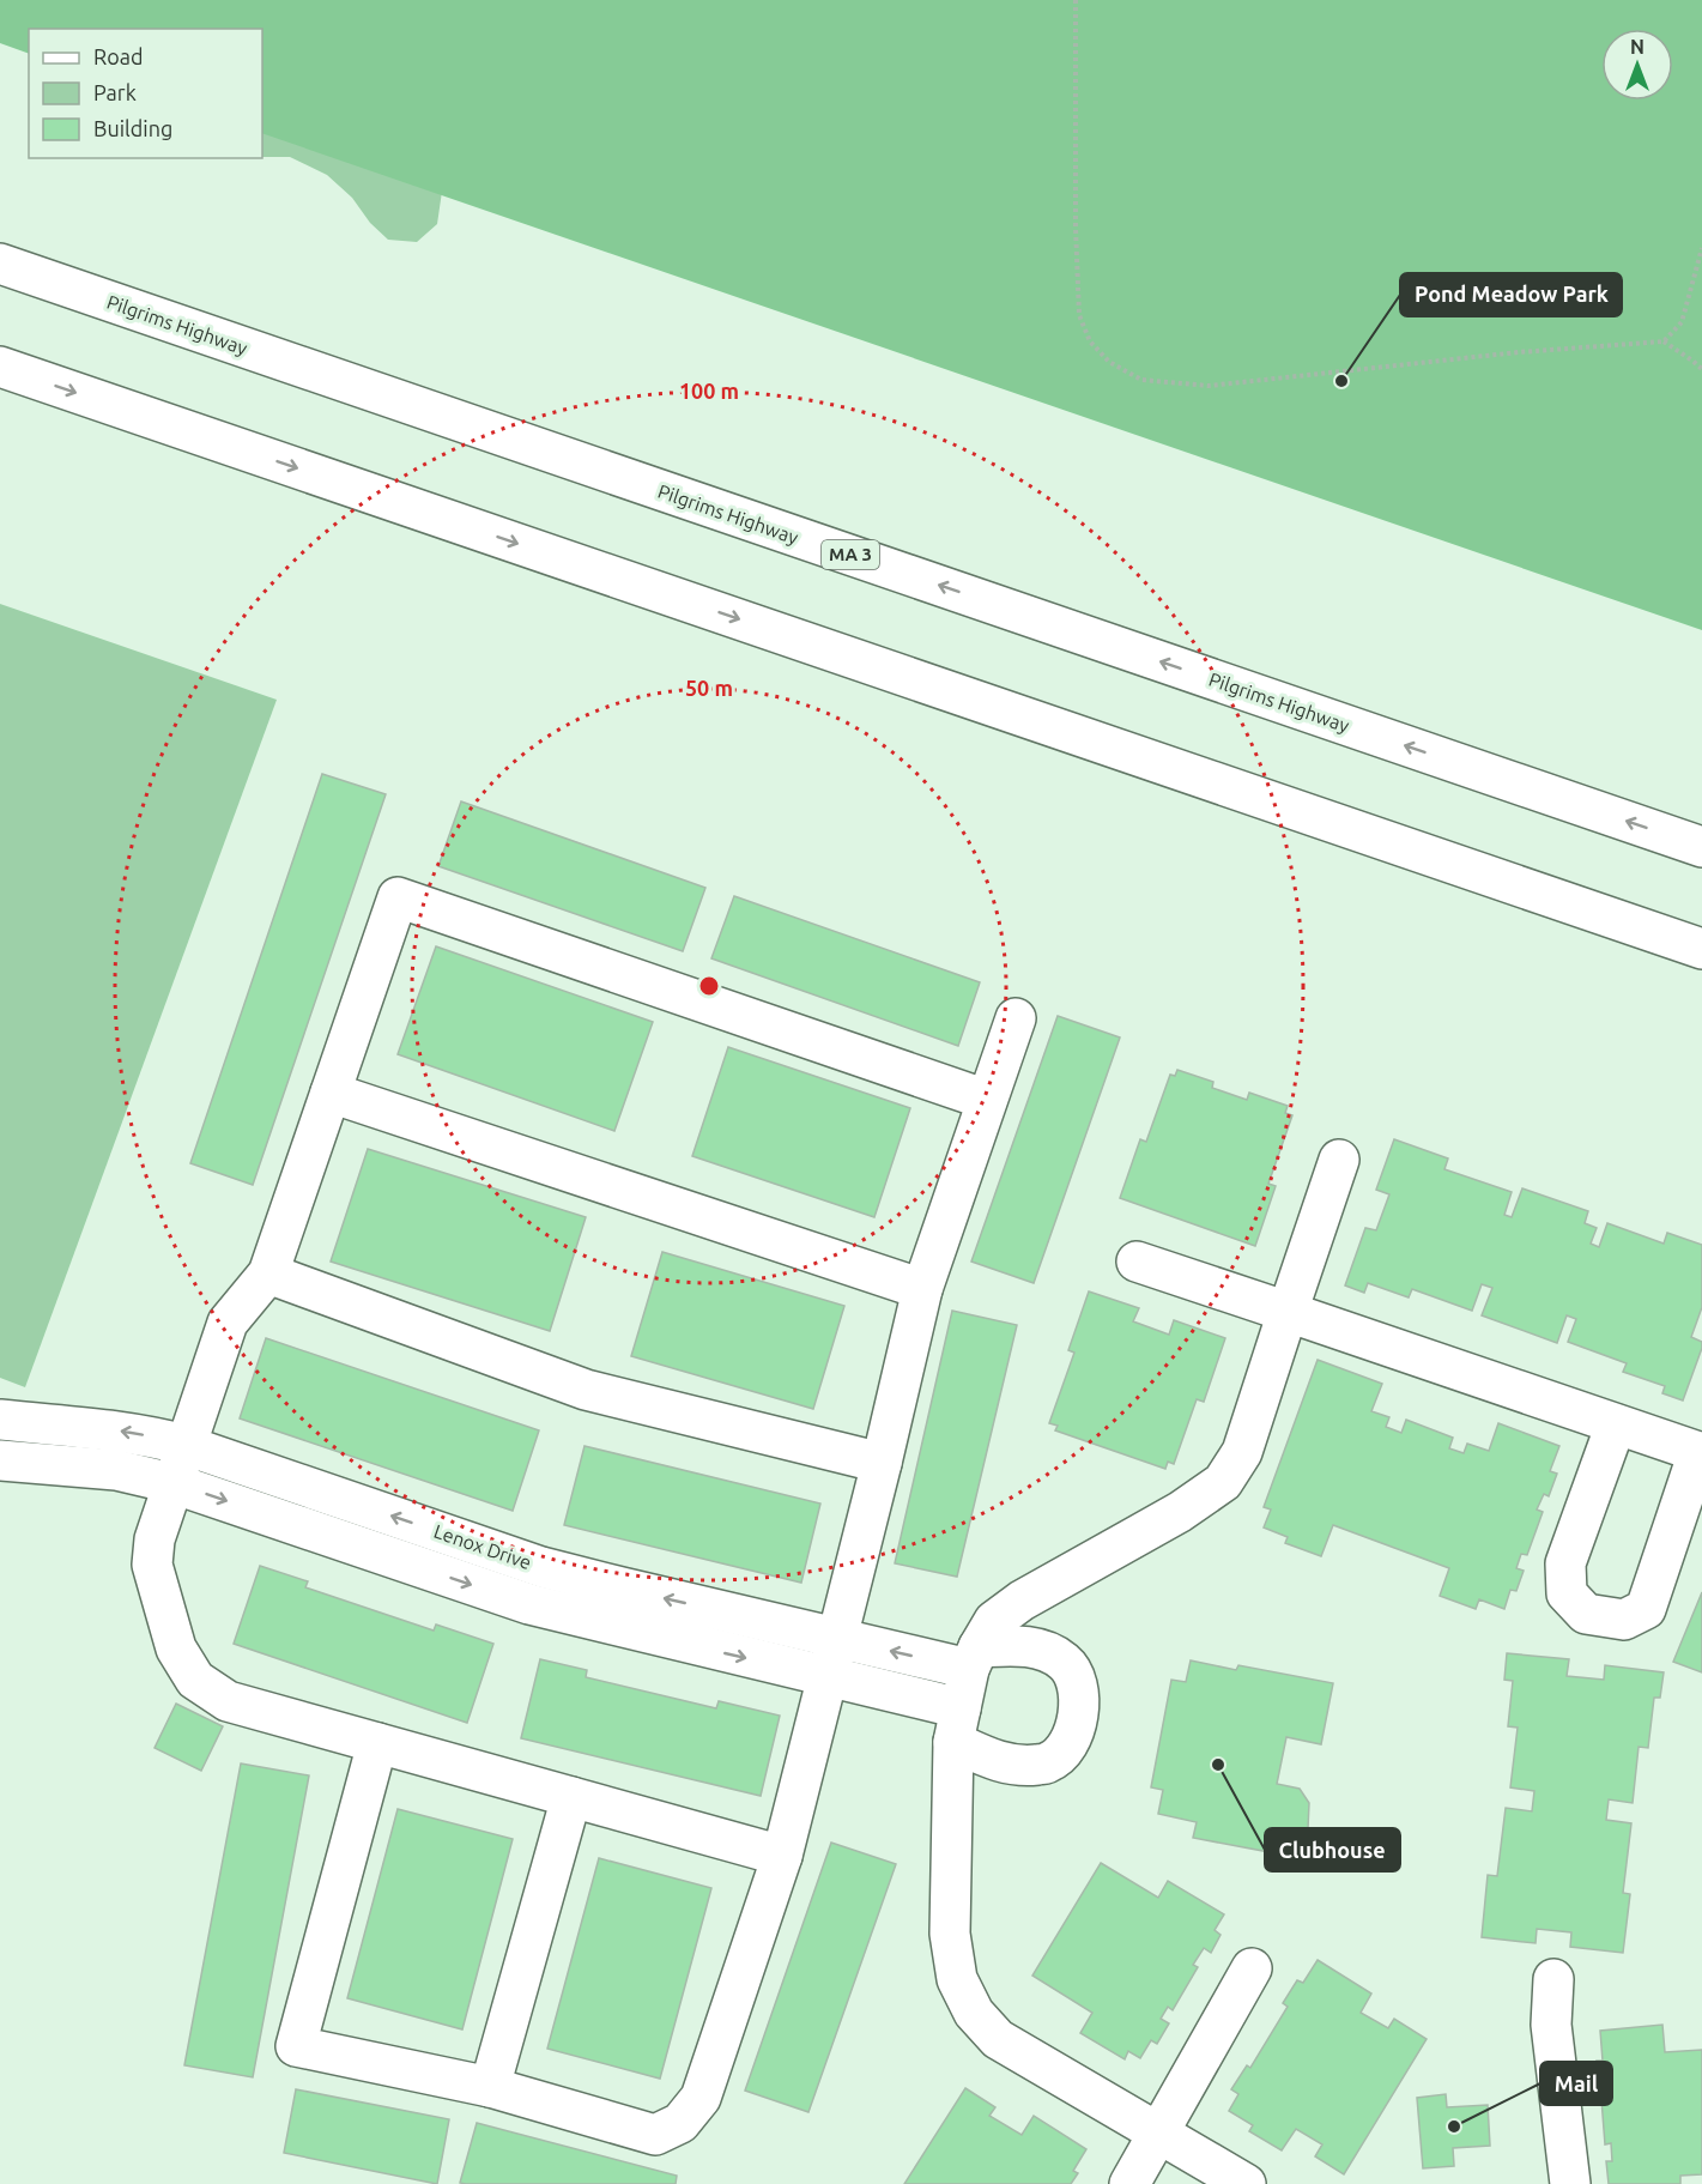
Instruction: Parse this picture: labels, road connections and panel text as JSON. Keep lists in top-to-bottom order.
{
  "streets": {
    "main road": ["Pilgrims Highway", "MA 3", "Lenox Drive"]
  },
  "places": ["Pond Meadow Park", "Clubhouse", "Mail"],
  "legend": ["Road", "Park", "Building"],
  "north": "top",
  "rings": ["100 m", "50 m"]
}
